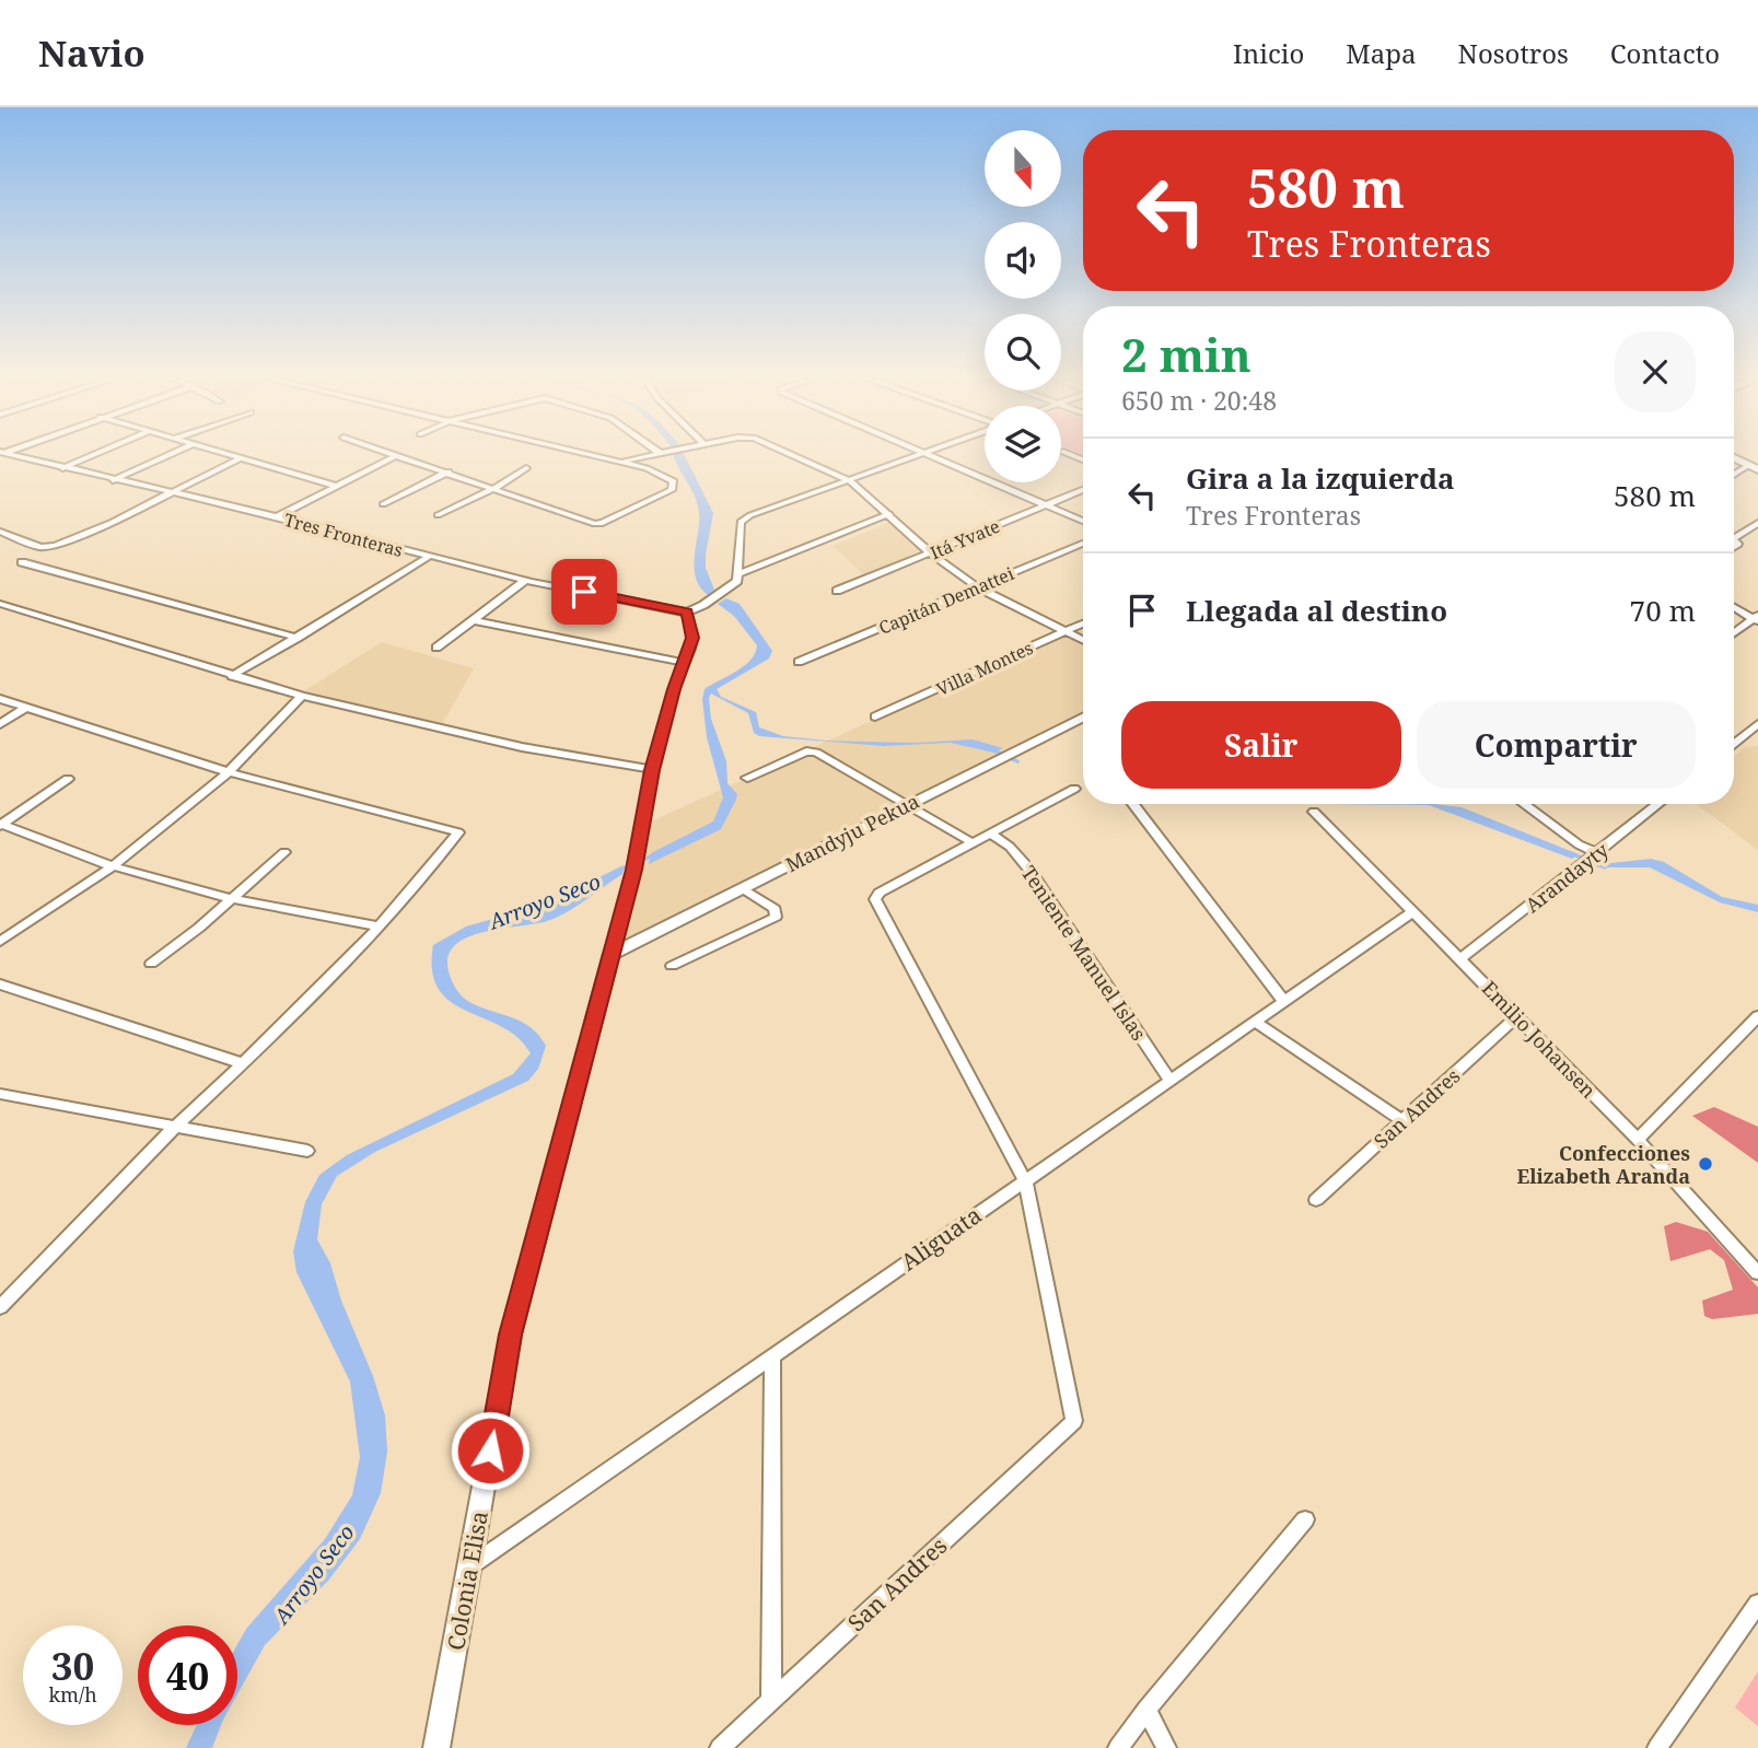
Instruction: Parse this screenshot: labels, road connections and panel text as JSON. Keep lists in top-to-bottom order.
{
  "streets": {
    "street": [
      "Tres Fronteras",
      "Itá Yvate",
      "Capitán Demattei",
      "Villa Montes",
      "Mandyju Pekua",
      "Arandayty",
      "Teniente Manuel Islas",
      "Emilio Johansen",
      "San Andres",
      "Aliguata",
      "Colonia Elisa"
    ]
  },
  "crossings": [
    ["Tres Fronteras", "Colonia Elisa"],
    ["Mandyju Pekua", "Colonia Elisa"],
    ["Arandayty", "Emilio Johansen"],
    ["Teniente Manuel Islas", "Aliguata"],
    ["Emilio Johansen", "San Andres"],
    ["Emilio Johansen", "Aliguata"],
    ["San Andres", "Aliguata"],
    ["Aliguata", "Colonia Elisa"]
  ],
  "water": ["Arroyo Seco"],
  "places": ["Confecciones Elizabeth Aranda"],
  "north": "bottom",
  "page": {
    "header": "Navio",
    "nav": [
      "Inicio",
      "Mapa",
      "Nosotros",
      "Contacto"
    ],
    "turn": ["580 m", "Tres Fronteras"],
    "heading": ["2 min", "650 m · 20:48"],
    "list": [
      {
        "name": "Gira a la izquierda",
        "note": "Tres Fronteras",
        "value": "580 m"
      },
      {
        "name": "Llegada al destino",
        "value": "70 m"
      }
    ],
    "buttons": ["Salir", "Compartir"],
    "speed": "30 km/h",
    "limit": "40"
  }
}
